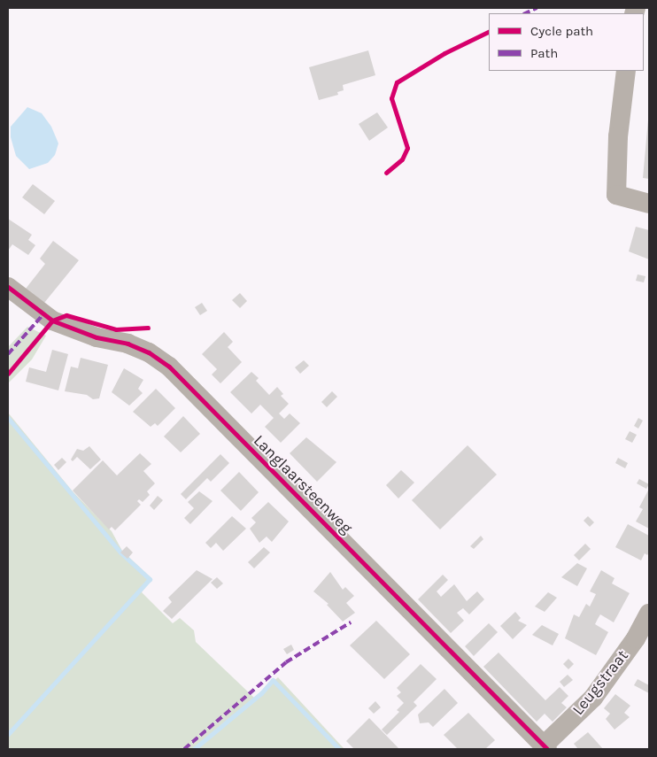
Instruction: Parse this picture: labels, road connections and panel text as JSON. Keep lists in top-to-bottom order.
{
  "streets": {
    "street": ["Langlaarsteenweg", "Leugstraat"]
  },
  "crossings": [
    ["Langlaarsteenweg", "Leugstraat"]
  ],
  "legend": ["Cycle path", "Path"]
}
